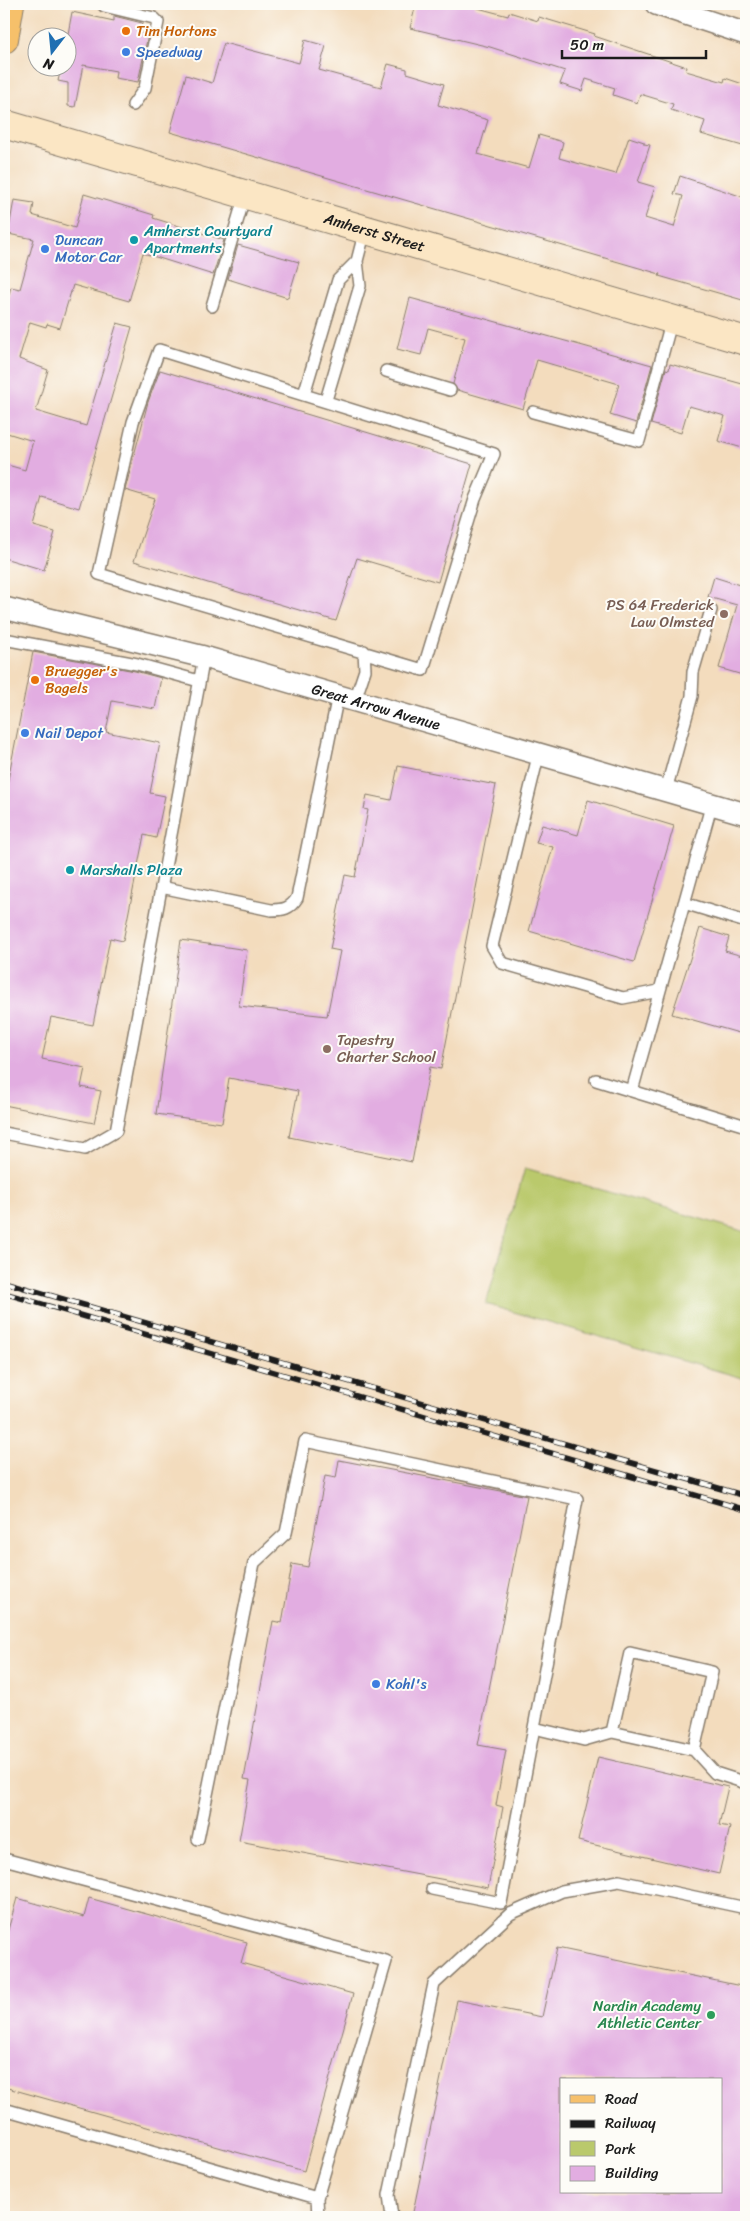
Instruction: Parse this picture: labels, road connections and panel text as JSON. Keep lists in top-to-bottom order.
{
  "streets": {
    "street": ["Amherst Street", "Great Arrow Avenue"]
  },
  "places": [
    "Tim Hortons",
    "Speedway",
    "Amherst Courtyard Apartments",
    "Duncan Motor Car",
    "PS 64 Frederick Law Olmsted",
    "Bruegger's Bagels",
    "Nail Depot",
    "Marshalls Plaza",
    "Tapestry Charter School",
    "Kohl's",
    "Nardin Academy Athletic Center"
  ],
  "legend": [
    "Road",
    "Railway",
    "Park",
    "Building"
  ],
  "scale_bar": "50 m",
  "north": "bottom"
}
